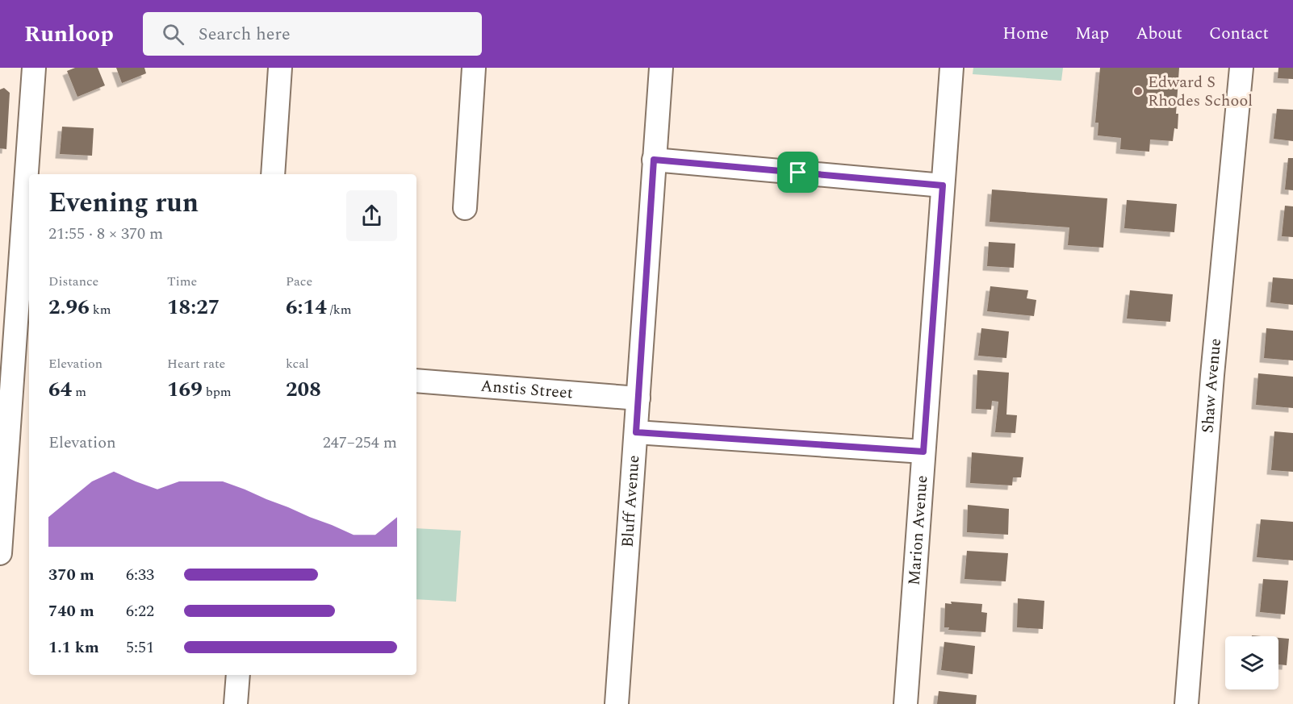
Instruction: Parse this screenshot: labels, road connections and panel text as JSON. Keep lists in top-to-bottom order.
{
  "streets": {
    "street": [
      "Shaw Avenue",
      "Anstis Street",
      "Bluff Avenue",
      "Marion Avenue"
    ]
  },
  "crossings": [
    ["Anstis Street", "Bluff Avenue"]
  ],
  "places": ["Edward S Rhodes School"],
  "page": {
    "header": "Runloop",
    "search": "Search here",
    "nav": [
      "Home",
      "Map",
      "About",
      "Contact"
    ],
    "heading": ["Evening run", "21:55 · 8 × 370 m"],
    "stats": [
      ["Distance", "2.96 km"],
      ["Time", "18:27"],
      ["Pace", "6:14 /km"],
      ["Elevation", "64 m"],
      ["Heart rate", "169 bpm"],
      ["kcal", "208"]
    ],
    "chart": ["Elevation", "247–254 m"],
    "list": [
      {
        "name": "370 m",
        "note": "6:33"
      },
      {
        "name": "740 m",
        "note": "6:22"
      },
      {
        "name": "1.1 km",
        "note": "5:51"
      }
    ]
  }
}
